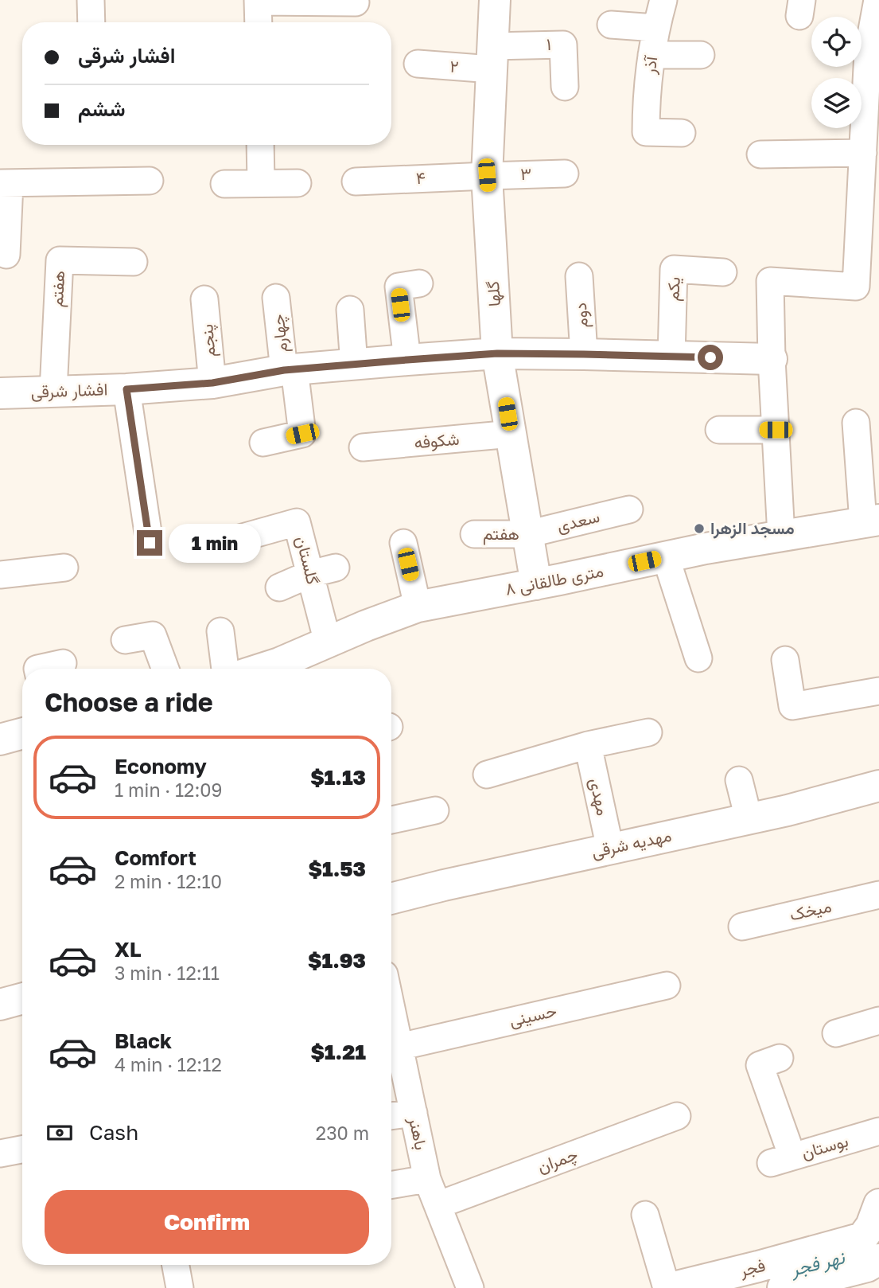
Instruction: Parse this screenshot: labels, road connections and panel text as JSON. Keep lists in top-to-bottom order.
{
  "streets": {
    "street": [
      "۱",
      "آذر",
      "۲",
      "۳",
      "۴",
      "هفتم",
      "یکم",
      "گلها",
      "دوم",
      "چهارم",
      "پنجم",
      "افشار شرقی",
      "شکوفه",
      "سعدی",
      "گلستان",
      "۸ متری طالقانی",
      "مهدی",
      "مهدیه شرقی",
      "میخک",
      "حسینی",
      "باهنر",
      "بوستان",
      "چمران",
      "فجر"
    ]
  },
  "crossings": [
    ["۱", "۲"],
    ["۱", "گلها"],
    ["۲", "گلها"],
    ["۳", "۴"],
    ["۳", "گلها"],
    ["۴", "گلها"],
    ["هفتم", "گلها"],
    ["هفتم", "افشار شرقی"],
    ["هفتم", "سعدی"],
    ["یکم", "افشار شرقی"],
    ["گلها", "افشار شرقی"],
    ["گلها", "شکوفه"],
    ["گلها", "سعدی"],
    ["گلها", "۸ متری طالقانی"],
    ["دوم", "افشار شرقی"],
    ["چهارم", "افشار شرقی"],
    ["پنجم", "افشار شرقی"],
    ["گلستان", "۸ متری طالقانی"],
    ["مهدی", "مهدیه شرقی"],
    ["حسینی", "باهنر"],
    ["باهنر", "چمران"]
  ],
  "water": ["نهر فجر"],
  "places": ["مسجد الزهرا"],
  "page": {
    "banner": ["افشار شرقی", "ششم"],
    "bubble": "1 min",
    "heading": "Choose a ride",
    "list": [
      {
        "name": "Economy",
        "note": "1 min · 12:09",
        "value": "$1.13"
      },
      {
        "name": "Comfort",
        "note": "2 min · 12:10",
        "value": "$1.53"
      },
      {
        "name": "XL",
        "note": "3 min · 12:11",
        "value": "$1.93"
      },
      {
        "name": "Black",
        "note": "4 min · 12:12",
        "value": "$1.21"
      }
    ],
    "pay": ["Cash", "230 m"],
    "buttons": "Confirm"
  }
}
